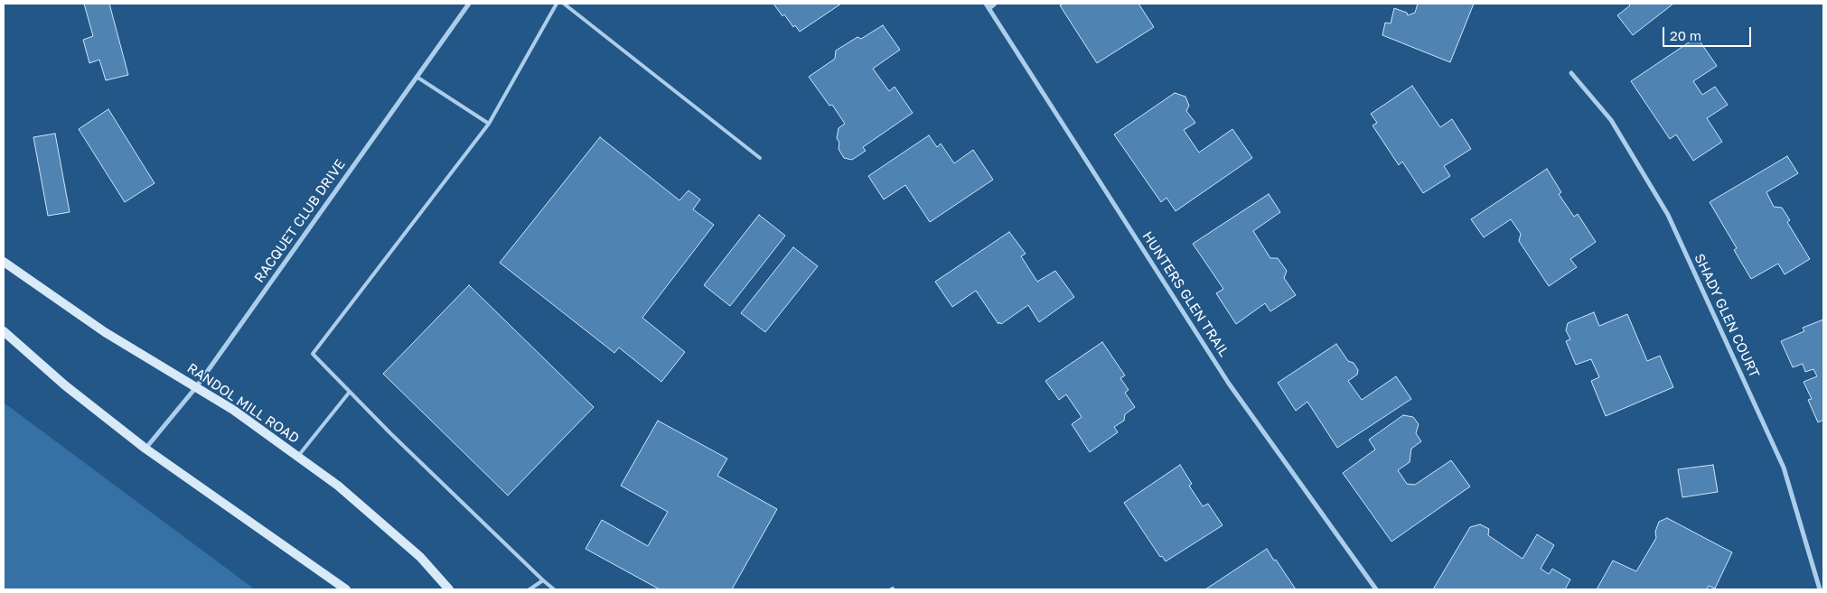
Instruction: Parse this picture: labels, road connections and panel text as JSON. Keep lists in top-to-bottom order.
{
  "streets": {
    "main road": ["RANDOL MILL ROAD"],
    "street": ["RACQUET CLUB DRIVE", "HUNTERS GLEN TRAIL", "SHADY GLEN COURT"]
  },
  "crossings": [
    ["RACQUET CLUB DRIVE", "RANDOL MILL ROAD"]
  ],
  "scale_bar": "20 m"
}
